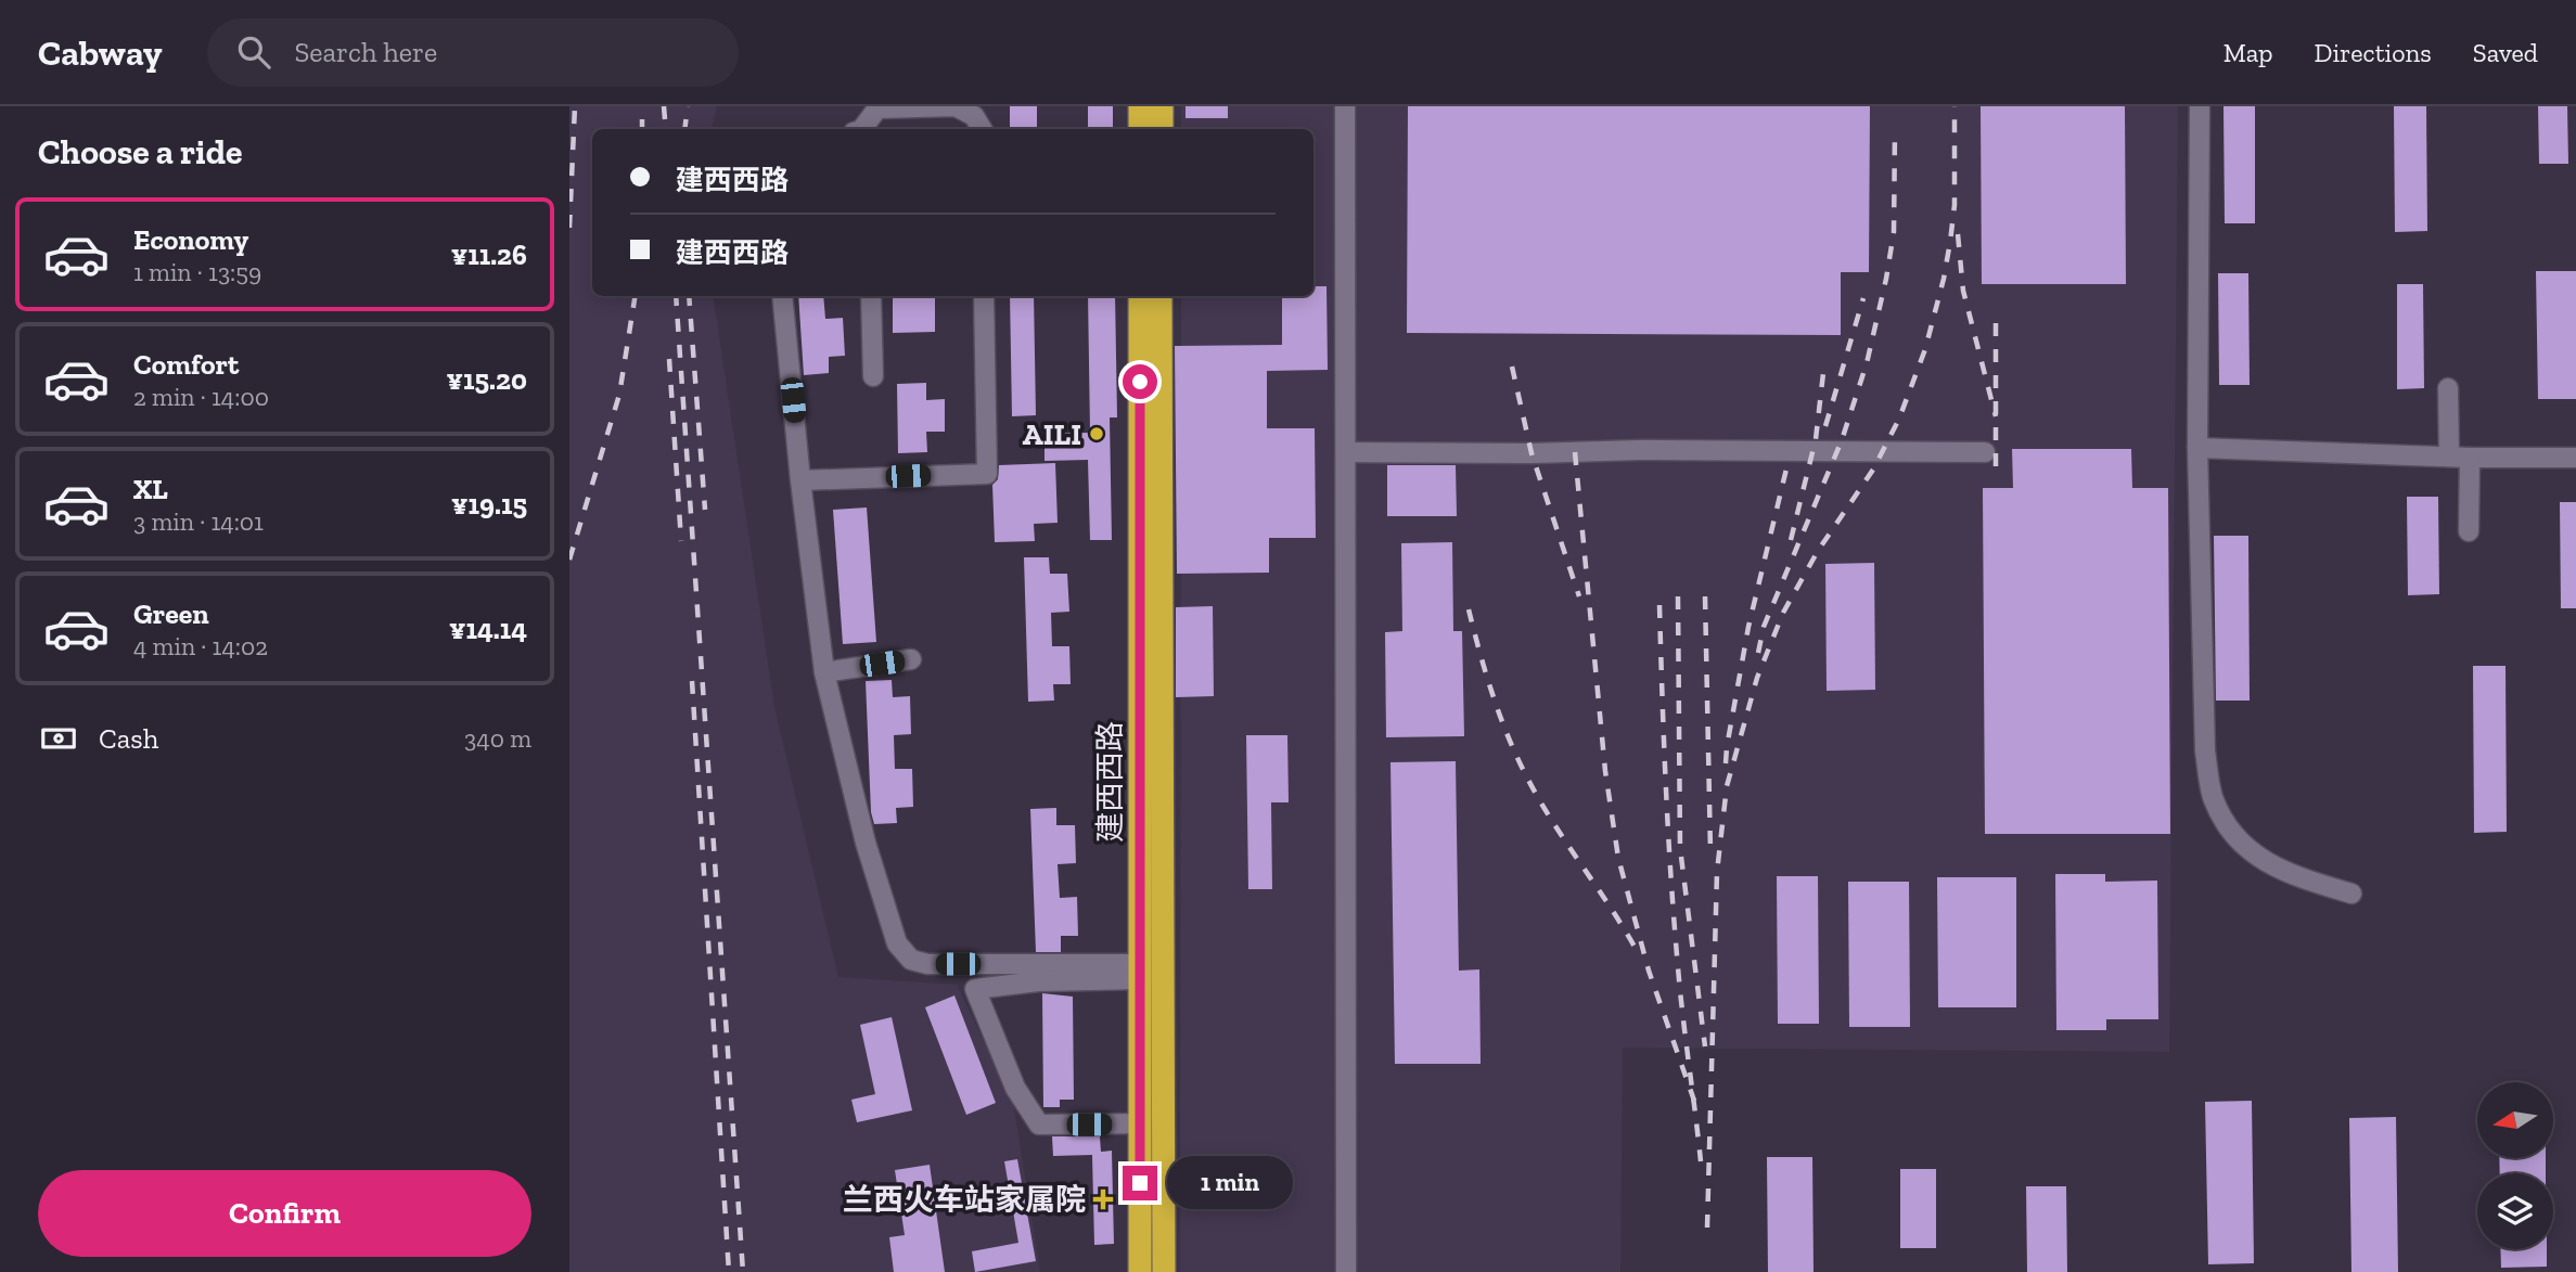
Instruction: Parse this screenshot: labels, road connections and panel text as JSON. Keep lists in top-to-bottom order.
{
  "streets": {
    "highway": ["建西西路"]
  },
  "places": {
    "other": ["AILI"],
    "health": ["兰西火车站家属院"]
  },
  "north": "left",
  "page": {
    "header": "Cabway",
    "search": "Search here",
    "nav": ["Map", "Directions", "Saved"],
    "heading": "Choose a ride",
    "banner": ["建西西路", "建西西路"],
    "list": [
      {
        "name": "Economy",
        "note": "1 min · 13:59",
        "value": "¥11.26"
      },
      {
        "name": "Comfort",
        "note": "2 min · 14:00",
        "value": "¥15.20"
      },
      {
        "name": "XL",
        "note": "3 min · 14:01",
        "value": "¥19.15"
      },
      {
        "name": "Green",
        "note": "4 min · 14:02",
        "value": "¥14.14"
      }
    ],
    "pay": ["Cash", "340 m"],
    "buttons": "Confirm",
    "bubble": "1 min"
  }
}
